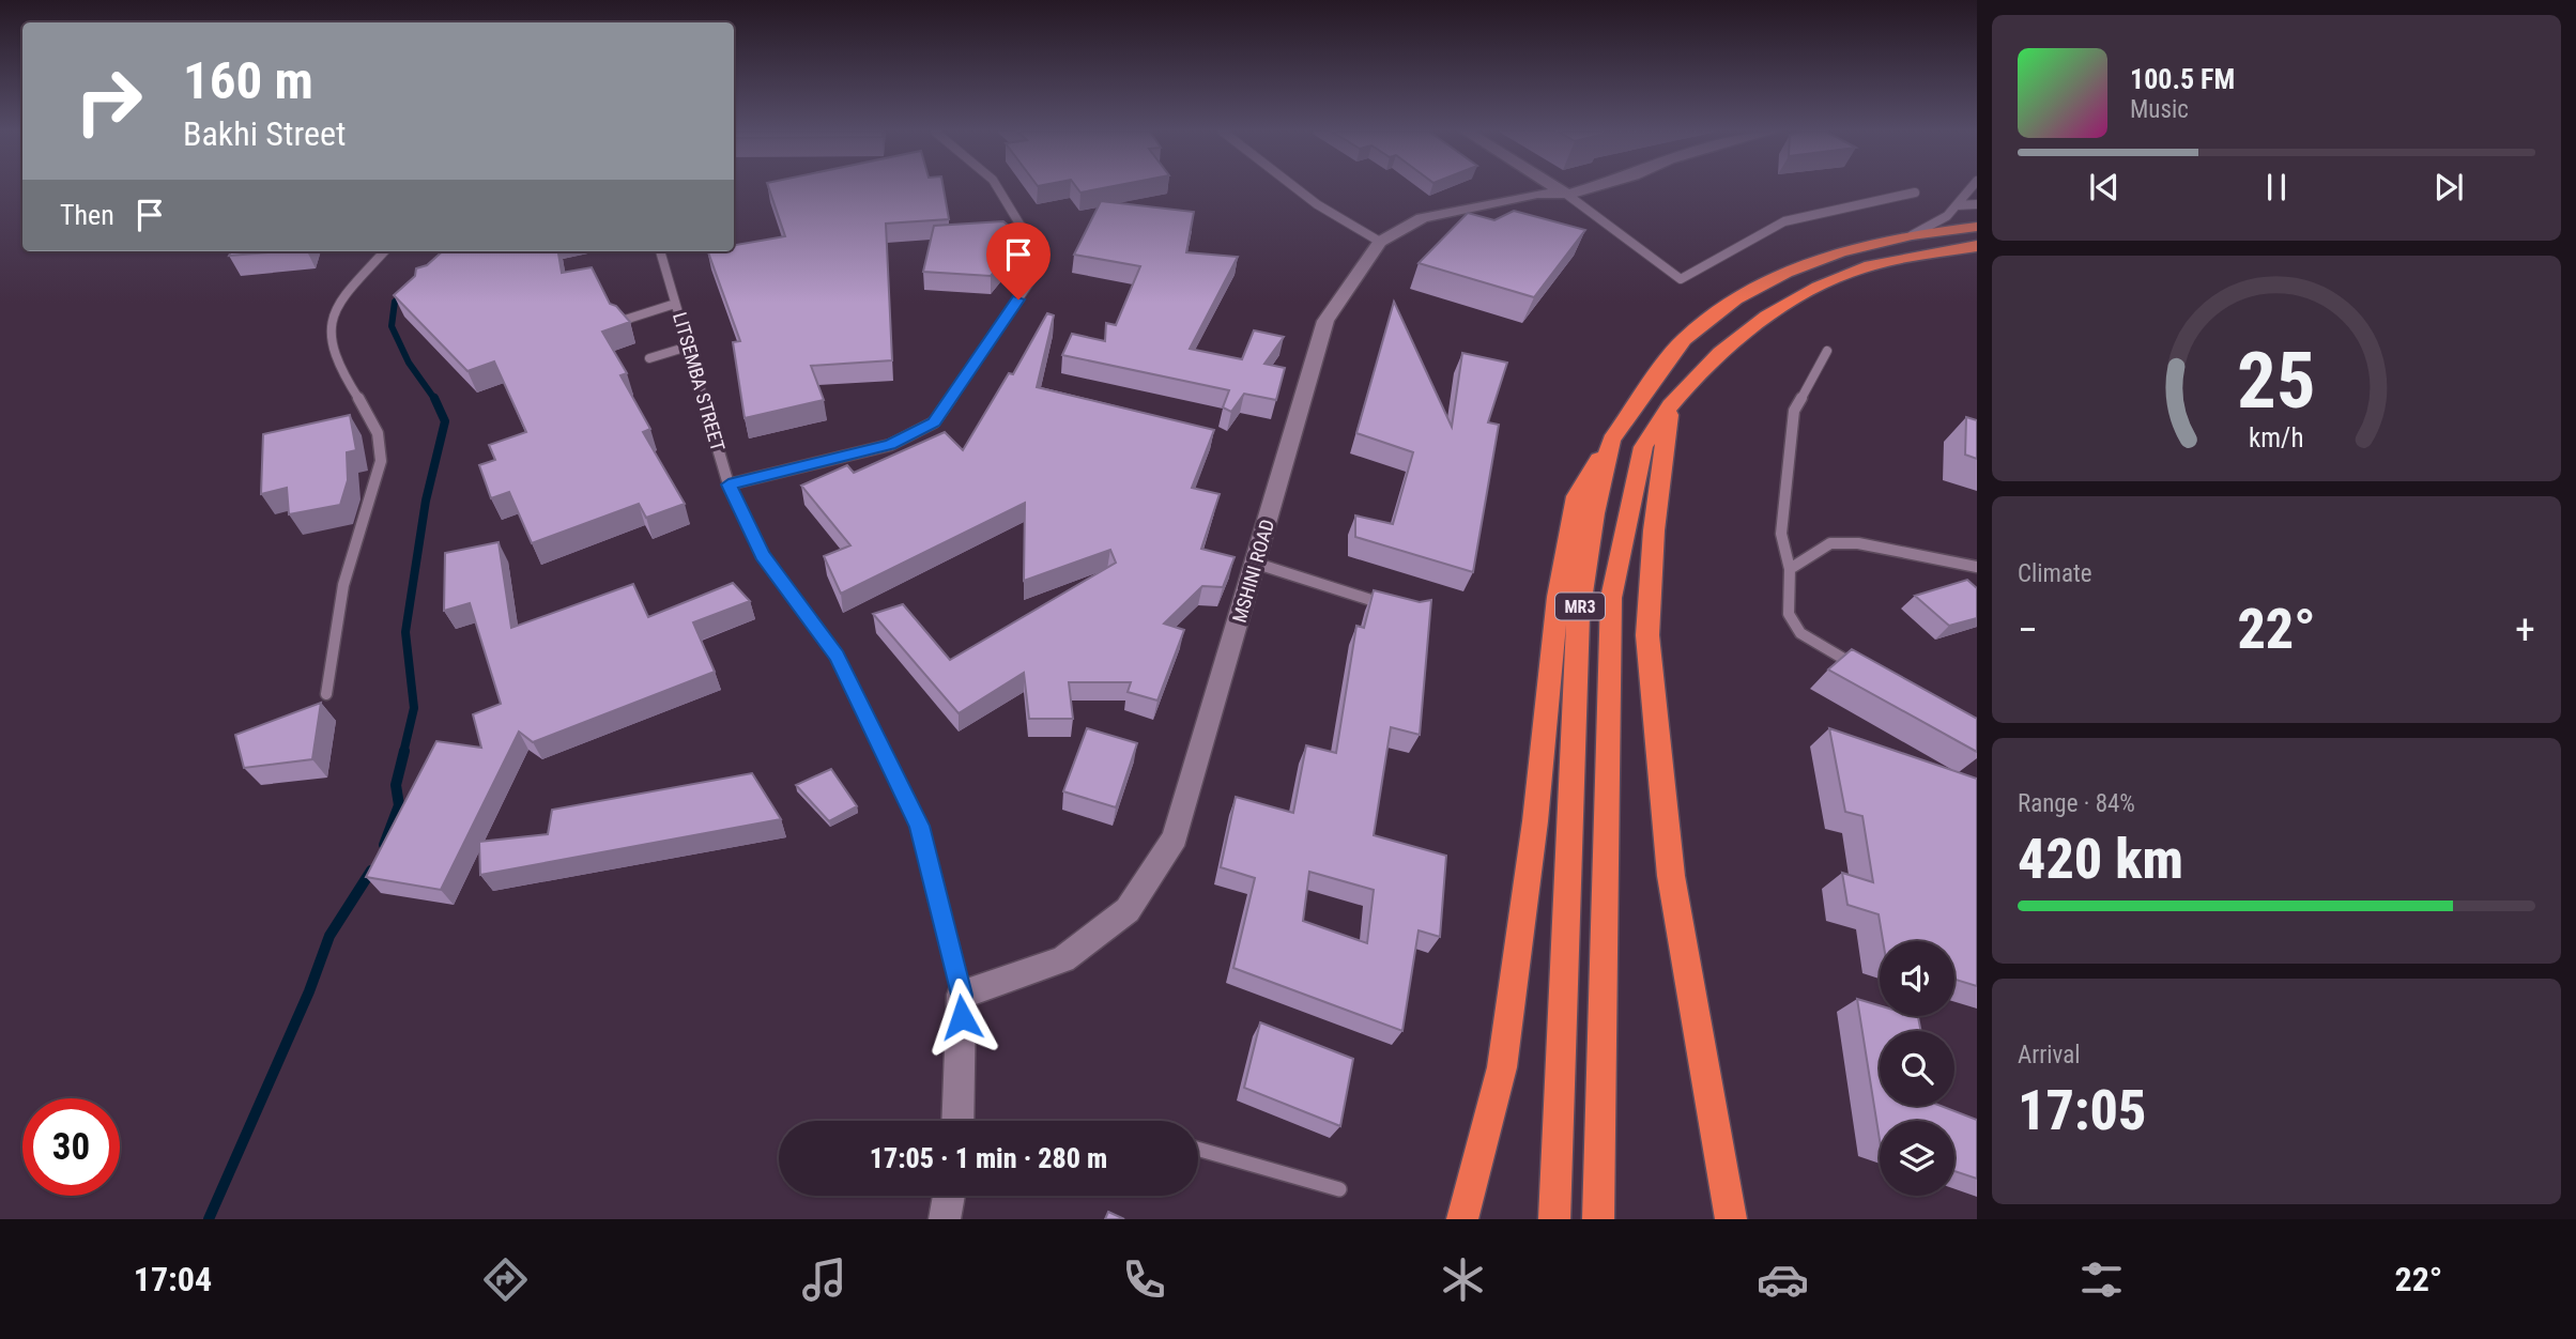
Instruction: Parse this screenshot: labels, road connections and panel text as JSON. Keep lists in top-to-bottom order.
{
  "streets": {
    "highway": ["MR3"],
    "street": ["LITSEMBA STREET", "MSHINI ROAD"]
  },
  "crossings": [
    ["LITSEMBA STREET", "MSHINI ROAD"]
  ],
  "page": {
    "turn": ["160 m", "Bakhi Street"],
    "song": ["100.5 FM", "Music"],
    "then": "Then",
    "tile": [
      "Climate",
      ["Range · 84%", "420 km"],
      ["Arrival", "17:05"]
    ],
    "heat": ["−", "22°", "+"],
    "limit": "30",
    "trip": "17:05 · 1 min · 280 m",
    "tabs": ["17:04", "22°"],
    "gauge": ["25", "km/h"]
  }
}
